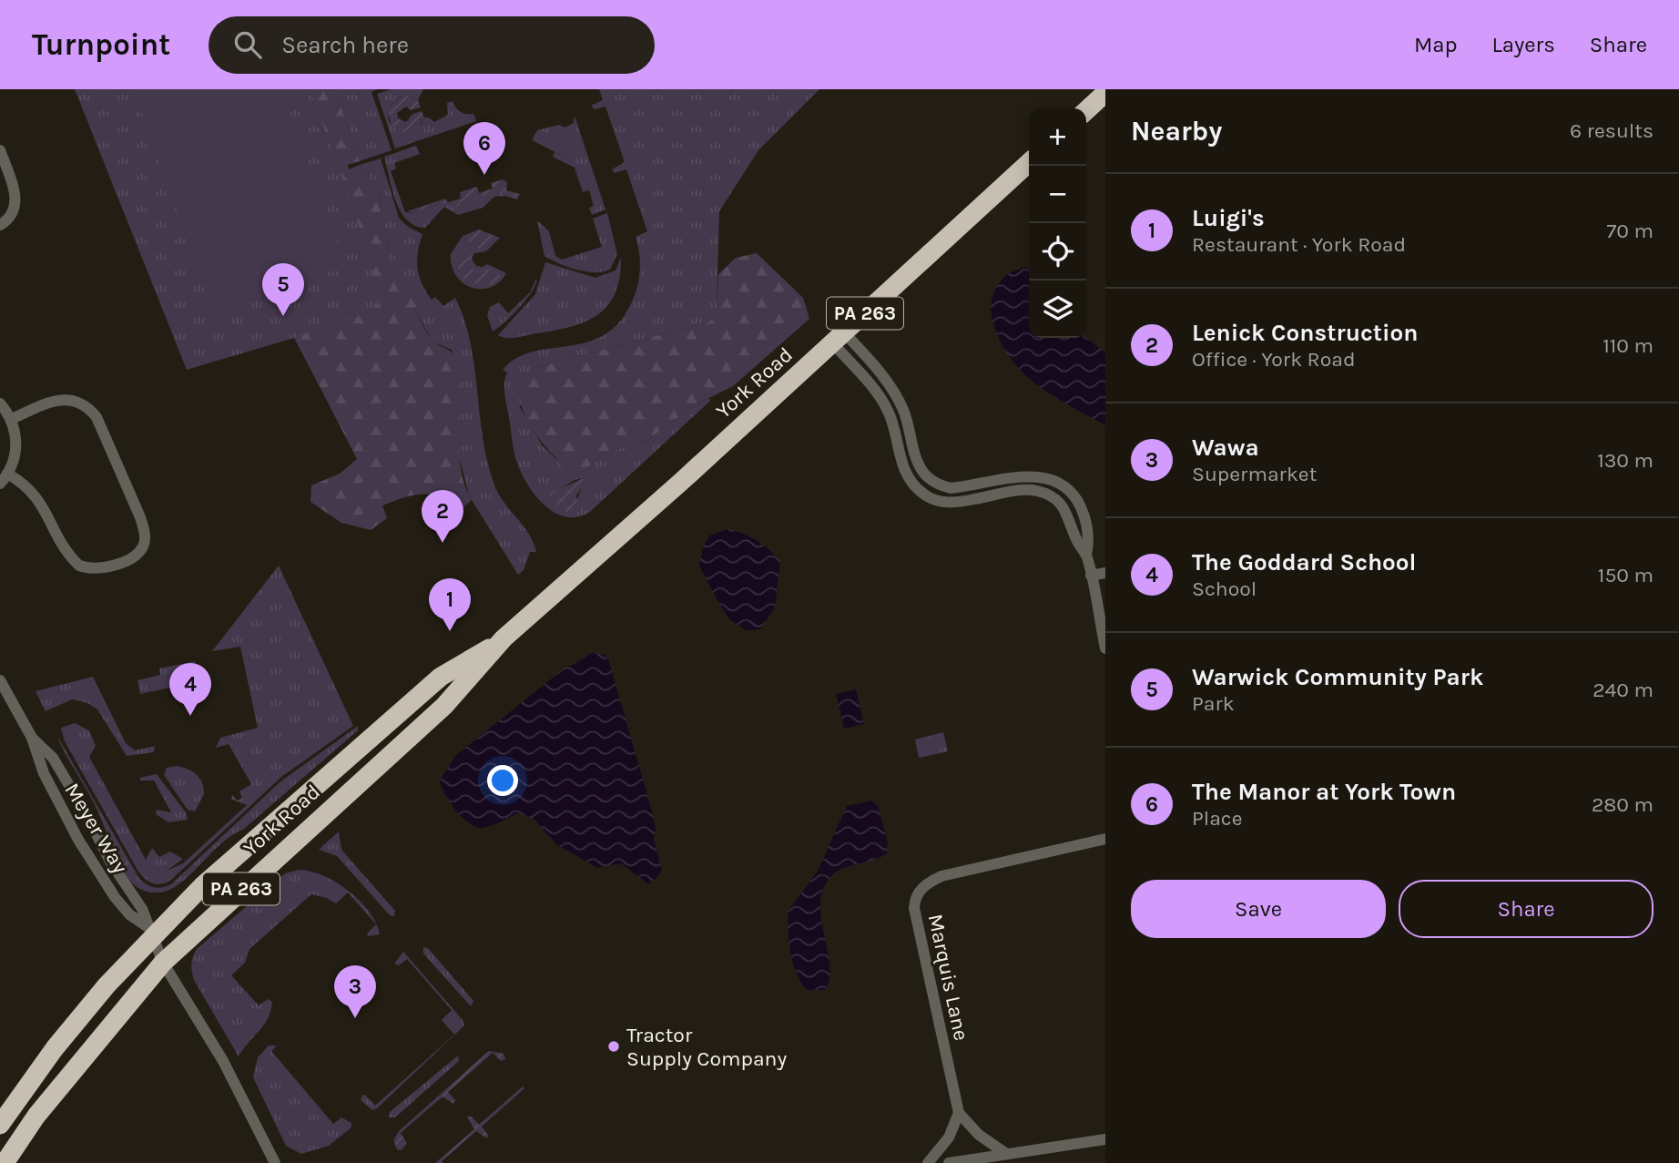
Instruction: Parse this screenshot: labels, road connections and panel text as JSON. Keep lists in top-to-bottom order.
{
  "streets": {
    "highway": ["PA 263", "York Road"],
    "street": ["Meyer Way", "Marquis Lane"]
  },
  "crossings": [
    ["York Road", "Meyer Way"]
  ],
  "places": ["Tractor Supply Company"],
  "page": {
    "header": "Turnpoint",
    "search": "Search here",
    "nav": ["Map", "Layers", "Share"],
    "heading": ["Nearby", "6 results"],
    "map_buttons": ["+", "−"],
    "pins": [
      "6",
      "5",
      "2",
      "1",
      "4",
      "3"
    ],
    "list": [
      {
        "mark": "1",
        "name": "Luigi's",
        "note": "Restaurant · York Road",
        "value": "70 m"
      },
      {
        "mark": "2",
        "name": "Lenick Construction",
        "note": "Office · York Road",
        "value": "110 m"
      },
      {
        "mark": "3",
        "name": "Wawa",
        "note": "Supermarket",
        "value": "130 m"
      },
      {
        "mark": "4",
        "name": "The Goddard School",
        "note": "School",
        "value": "150 m"
      },
      {
        "mark": "5",
        "name": "Warwick Community Park",
        "note": "Park",
        "value": "240 m"
      },
      {
        "mark": "6",
        "name": "The Manor at York Town",
        "note": "Place",
        "value": "280 m"
      }
    ],
    "buttons": ["Save", "Share"]
  }
}
